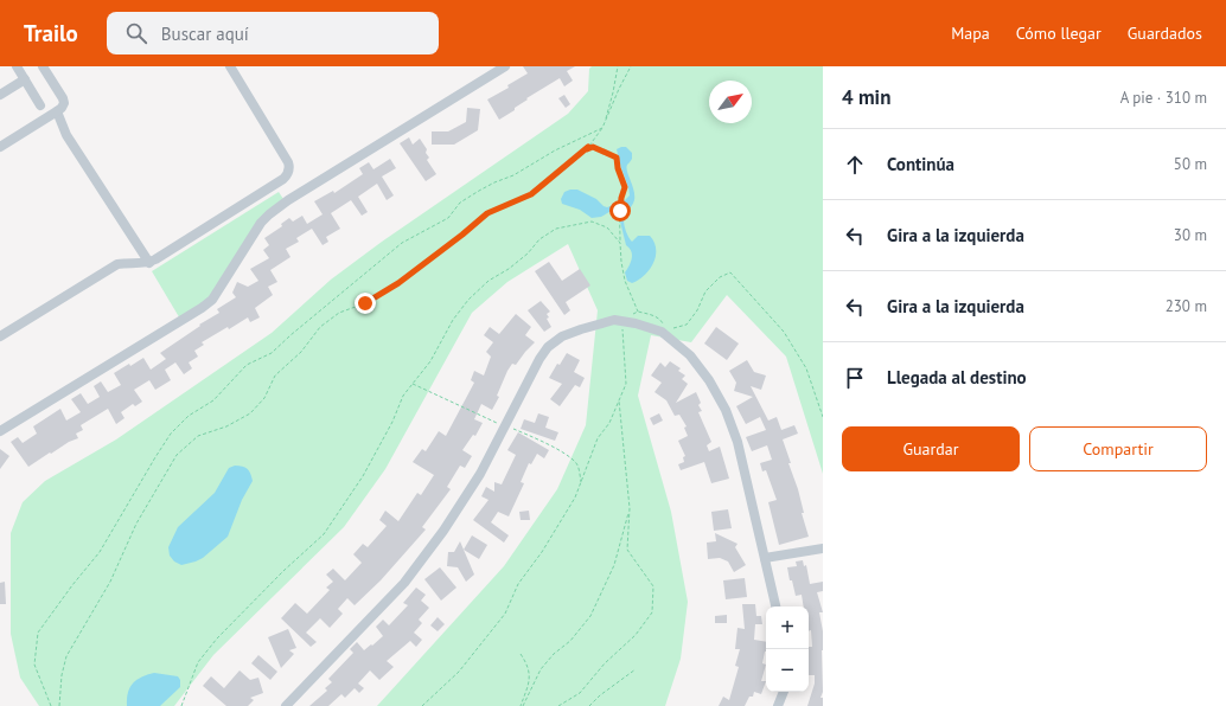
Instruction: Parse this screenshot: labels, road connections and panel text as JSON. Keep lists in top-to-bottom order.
{
  "north": "top right",
  "page": {
    "header": "Trailo",
    "search": "Buscar aquí",
    "nav": ["Mapa", "Cómo llegar", "Guardados"],
    "heading": ["4 min", "A pie · 310 m"],
    "list": [
      ["Continúa", "50 m"],
      ["Gira a la izquierda", "30 m"],
      ["Gira a la izquierda", "230 m"],
      "Llegada al destino"
    ],
    "buttons": ["Guardar", "Compartir"],
    "map_buttons": ["+", "−"]
  }
}
